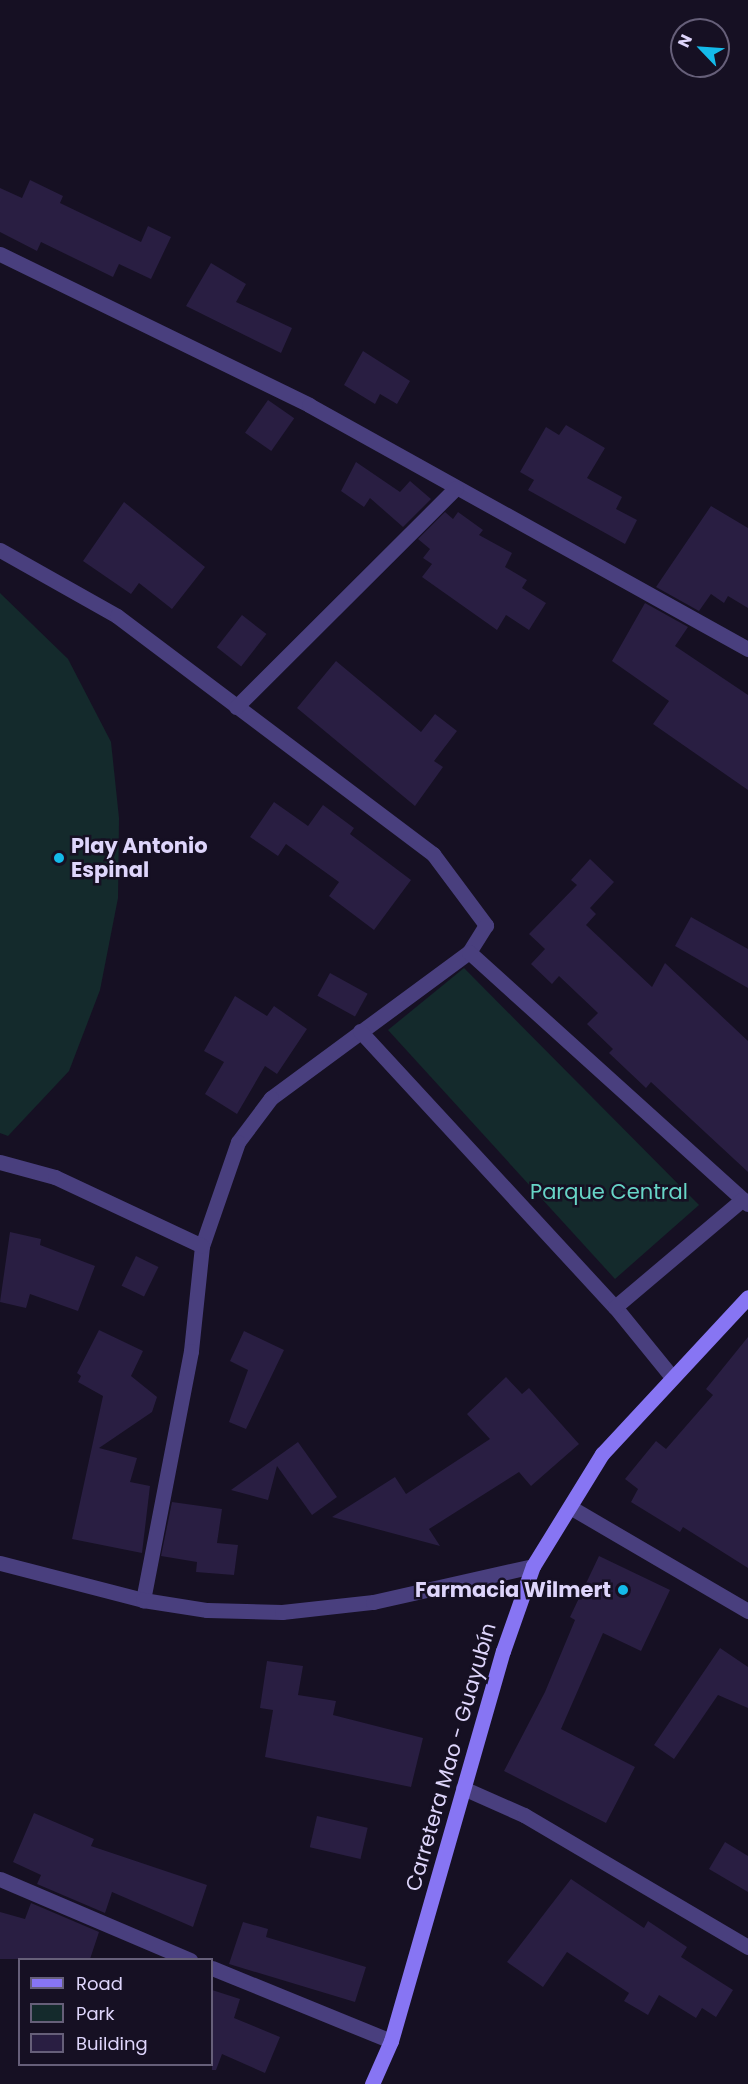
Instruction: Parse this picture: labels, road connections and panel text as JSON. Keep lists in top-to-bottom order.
{
  "streets": {
    "main road": ["Carretera Mao - Guayubín"]
  },
  "parks": ["Parque Central"],
  "places": ["Play Antonio Espinal", "Farmacia Wilmert"],
  "legend": ["Road", "Park", "Building"],
  "north": "top left"
}
